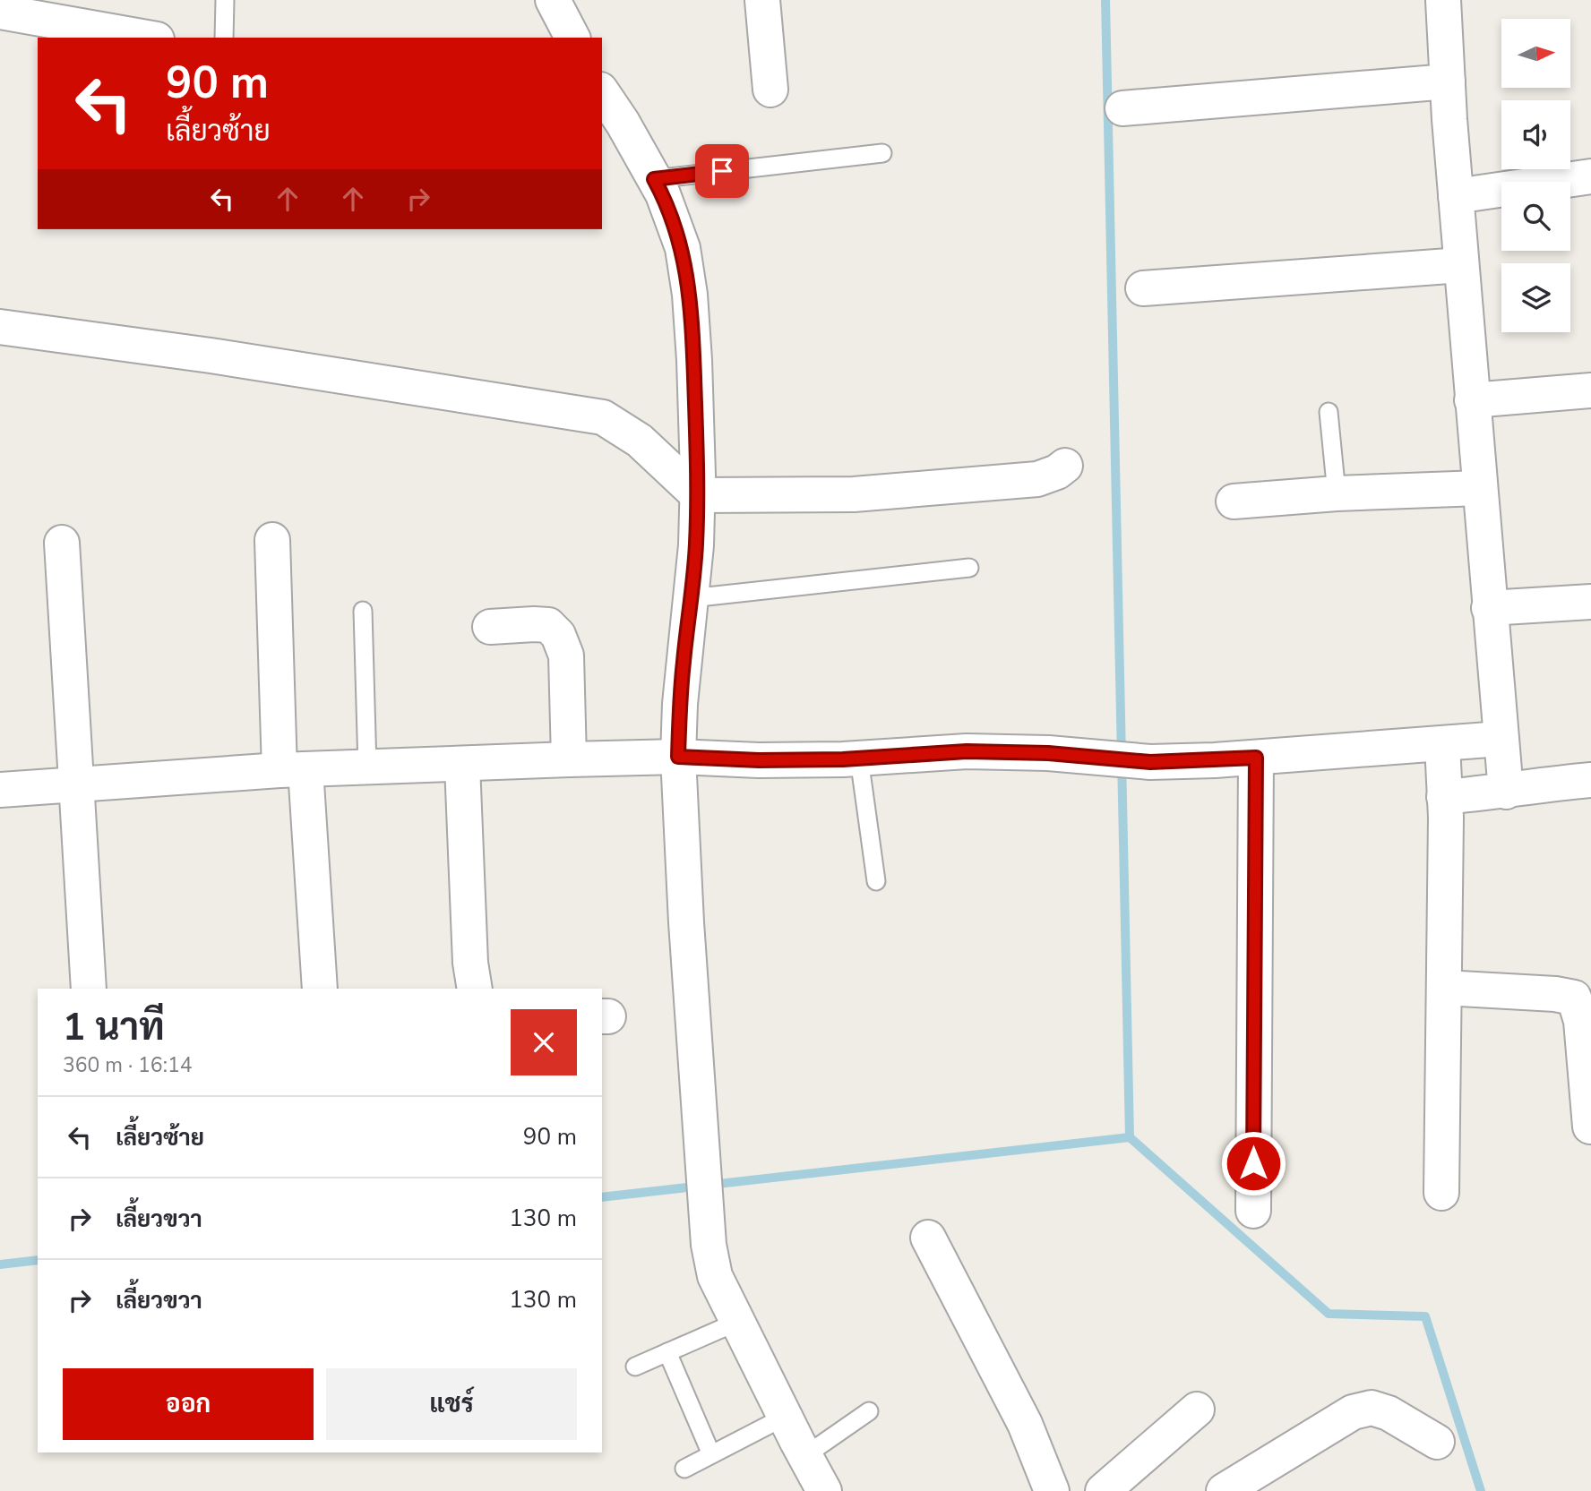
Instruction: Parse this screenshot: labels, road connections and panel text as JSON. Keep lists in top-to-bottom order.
{
  "north": "right",
  "page": {
    "turn": ["90 m", "เลี้ยวซ้าย"],
    "heading": ["1 นาที", "360 m · 16:14"],
    "list": [
      {
        "name": "เลี้ยวซ้าย",
        "value": "90 m"
      },
      {
        "name": "เลี้ยวขวา",
        "value": "130 m"
      },
      {
        "name": "เลี้ยวขวา",
        "value": "130 m"
      }
    ],
    "buttons": ["ออก", "แชร์"]
  }
}
